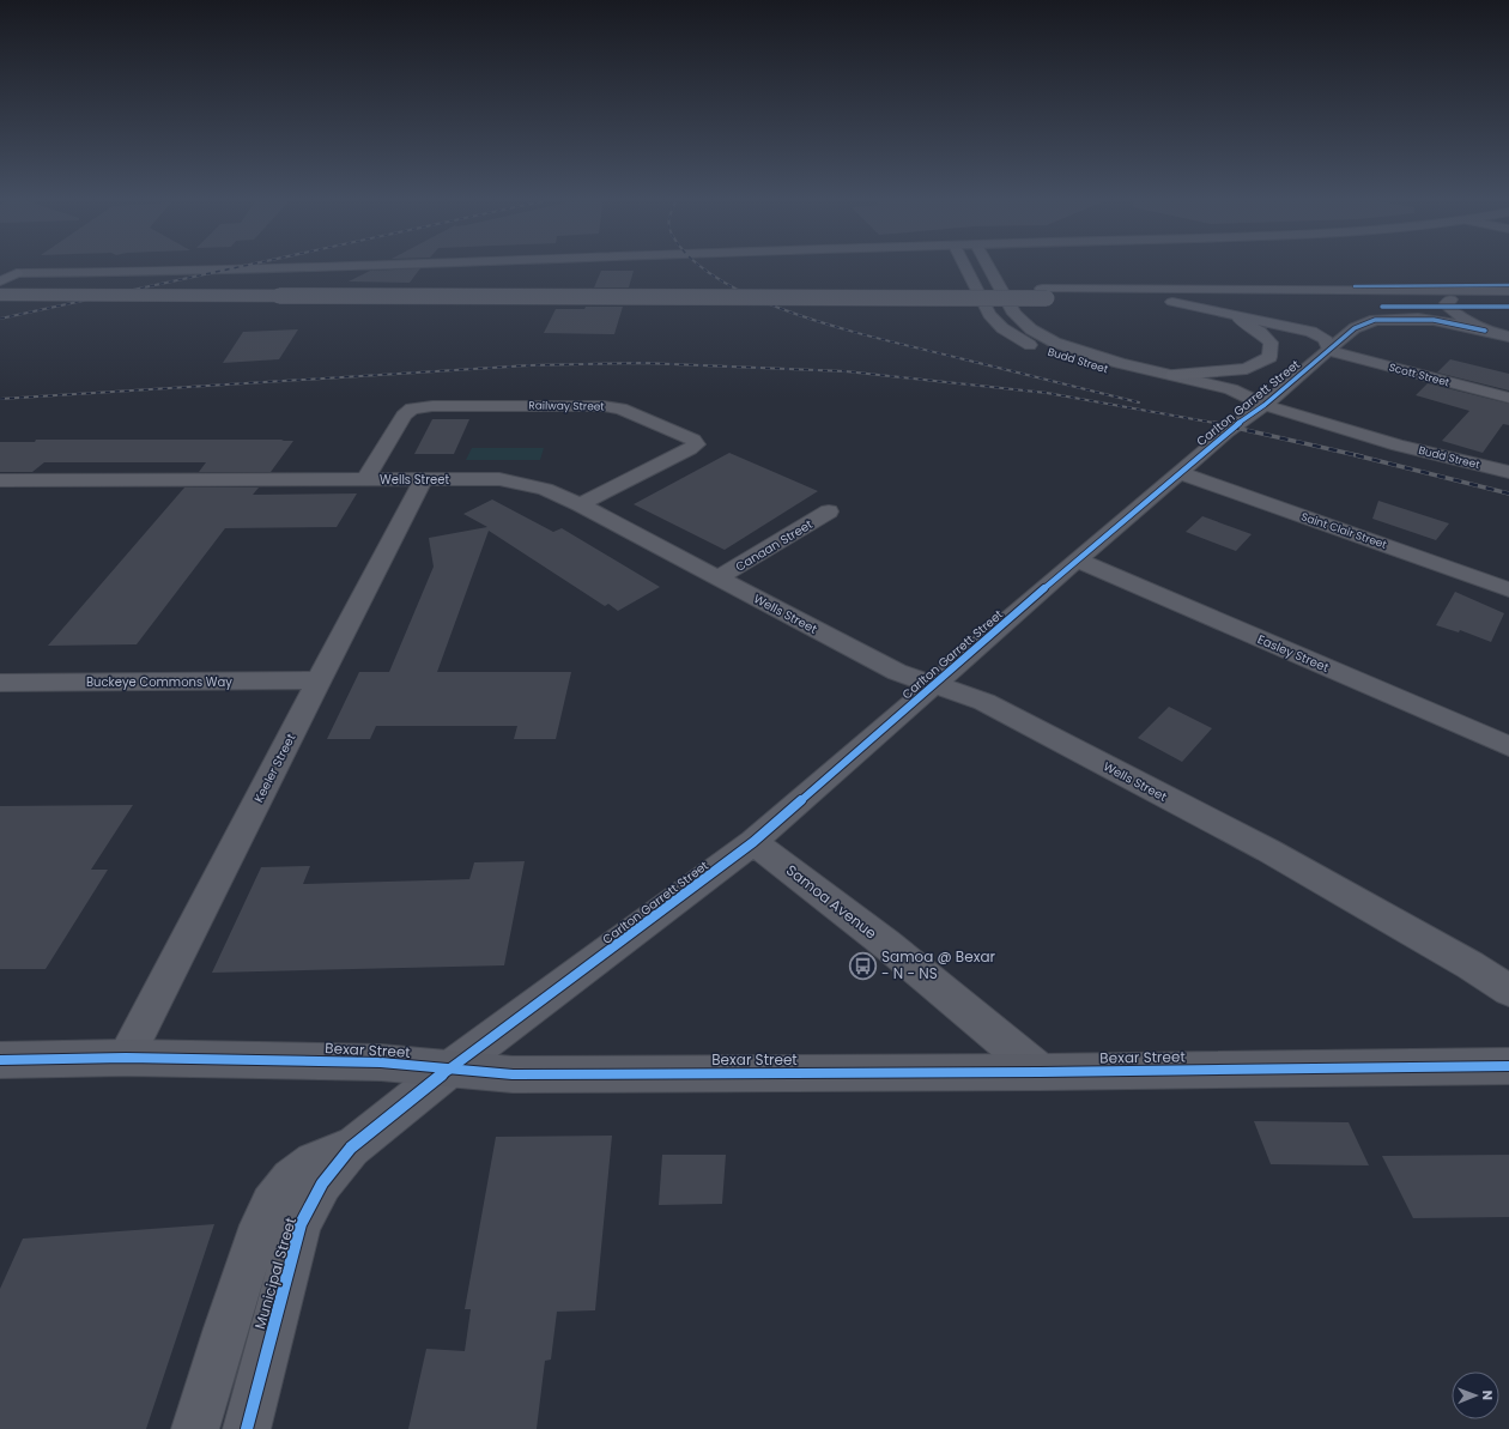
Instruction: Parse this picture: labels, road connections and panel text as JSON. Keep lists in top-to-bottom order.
{
  "streets": {
    "main road": ["Bexar Street"],
    "street": [
      "Budd Street",
      "Scott Street",
      "Carlton Garrett Street",
      "Railway Street",
      "Wells Street",
      "Saint Clair Street",
      "Canaan Street",
      "Easley Street",
      "Buckeye Commons Way",
      "Keeler Street",
      "Samoa Avenue",
      "Municipal Street"
    ]
  },
  "crossings": [
    ["Budd Street", "Carlton Garrett Street"],
    ["Scott Street", "Carlton Garrett Street"],
    ["Carlton Garrett Street", "Wells Street"],
    ["Carlton Garrett Street", "Saint Clair Street"],
    ["Carlton Garrett Street", "Easley Street"],
    ["Carlton Garrett Street", "Samoa Avenue"],
    ["Carlton Garrett Street", "Bexar Street"],
    ["Carlton Garrett Street", "Municipal Street"],
    ["Railway Street", "Wells Street"],
    ["Wells Street", "Canaan Street"],
    ["Wells Street", "Keeler Street"],
    ["Buckeye Commons Way", "Keeler Street"],
    ["Keeler Street", "Bexar Street"],
    ["Samoa Avenue", "Bexar Street"],
    ["Bexar Street", "Municipal Street"]
  ],
  "places": {
    "bus stop": ["Samoa @ Bexar - N - NS"]
  },
  "north": "right"
}
